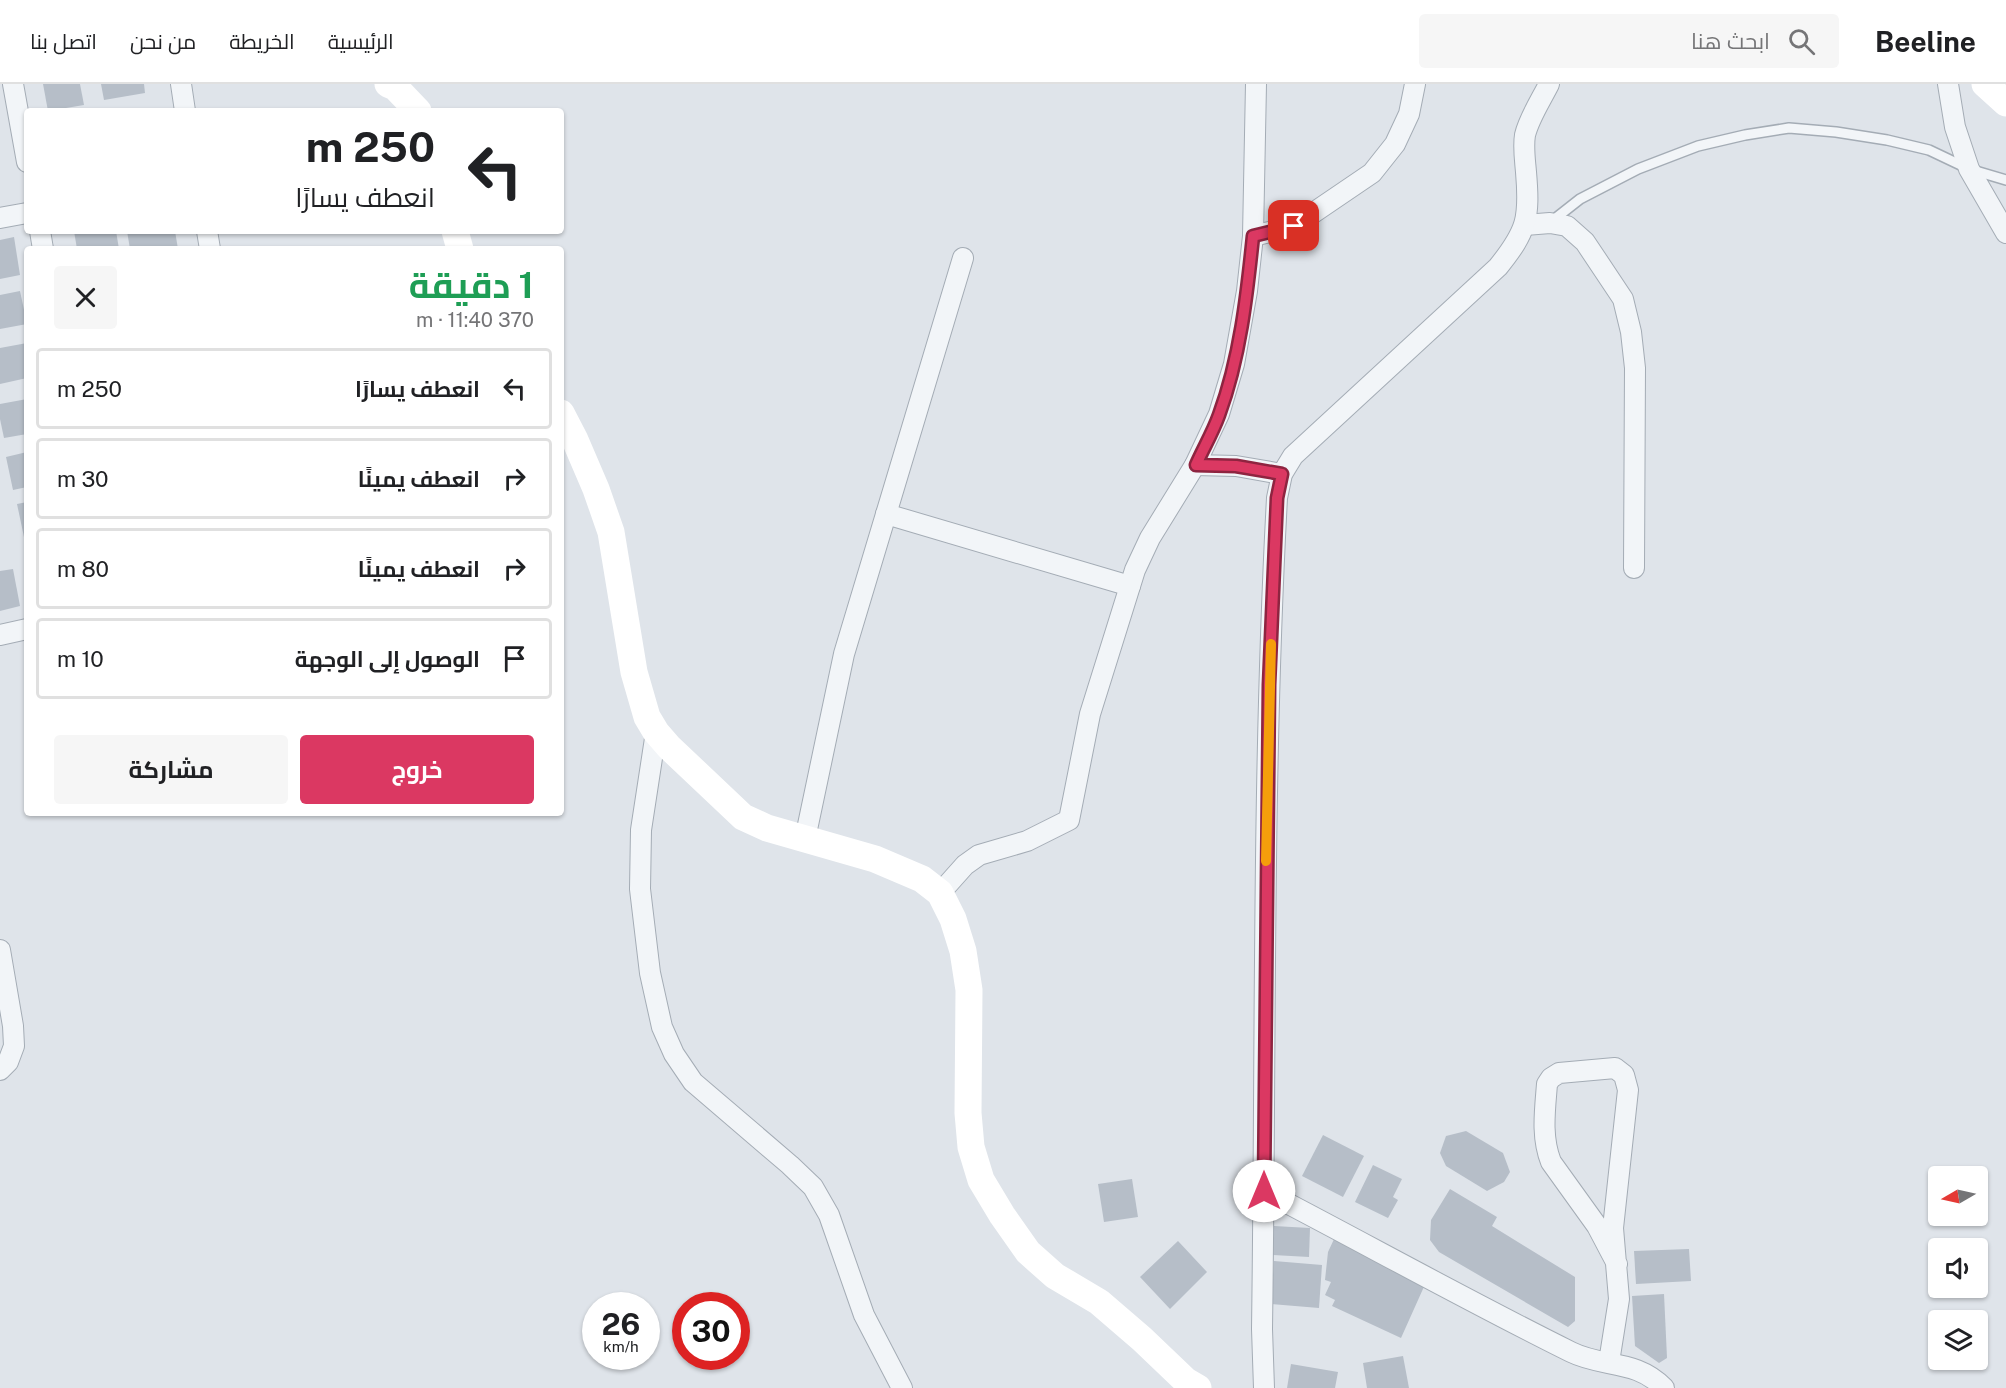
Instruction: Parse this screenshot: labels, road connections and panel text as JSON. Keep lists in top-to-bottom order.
{
  "north": "left",
  "page": {
    "header": "Beeline",
    "search": "ابحث هنا",
    "nav": [
      "الرئيسية",
      "الخريطة",
      "من نحن",
      "اتصل بنا"
    ],
    "turn": ["250 m", "انعطف يسارًا"],
    "heading": ["1 دقيقة", "370 m · 11:40"],
    "list": [
      {
        "name": "انعطف يسارًا",
        "value": "250 m"
      },
      {
        "name": "انعطف يمينًا",
        "value": "30 m"
      },
      {
        "name": "انعطف يمينًا",
        "value": "80 m"
      },
      {
        "name": "الوصول إلى الوجهة",
        "value": "10 m"
      }
    ],
    "buttons": ["خروج", "مشاركة"],
    "speed": "26 km/h",
    "limit": "30"
  }
}
